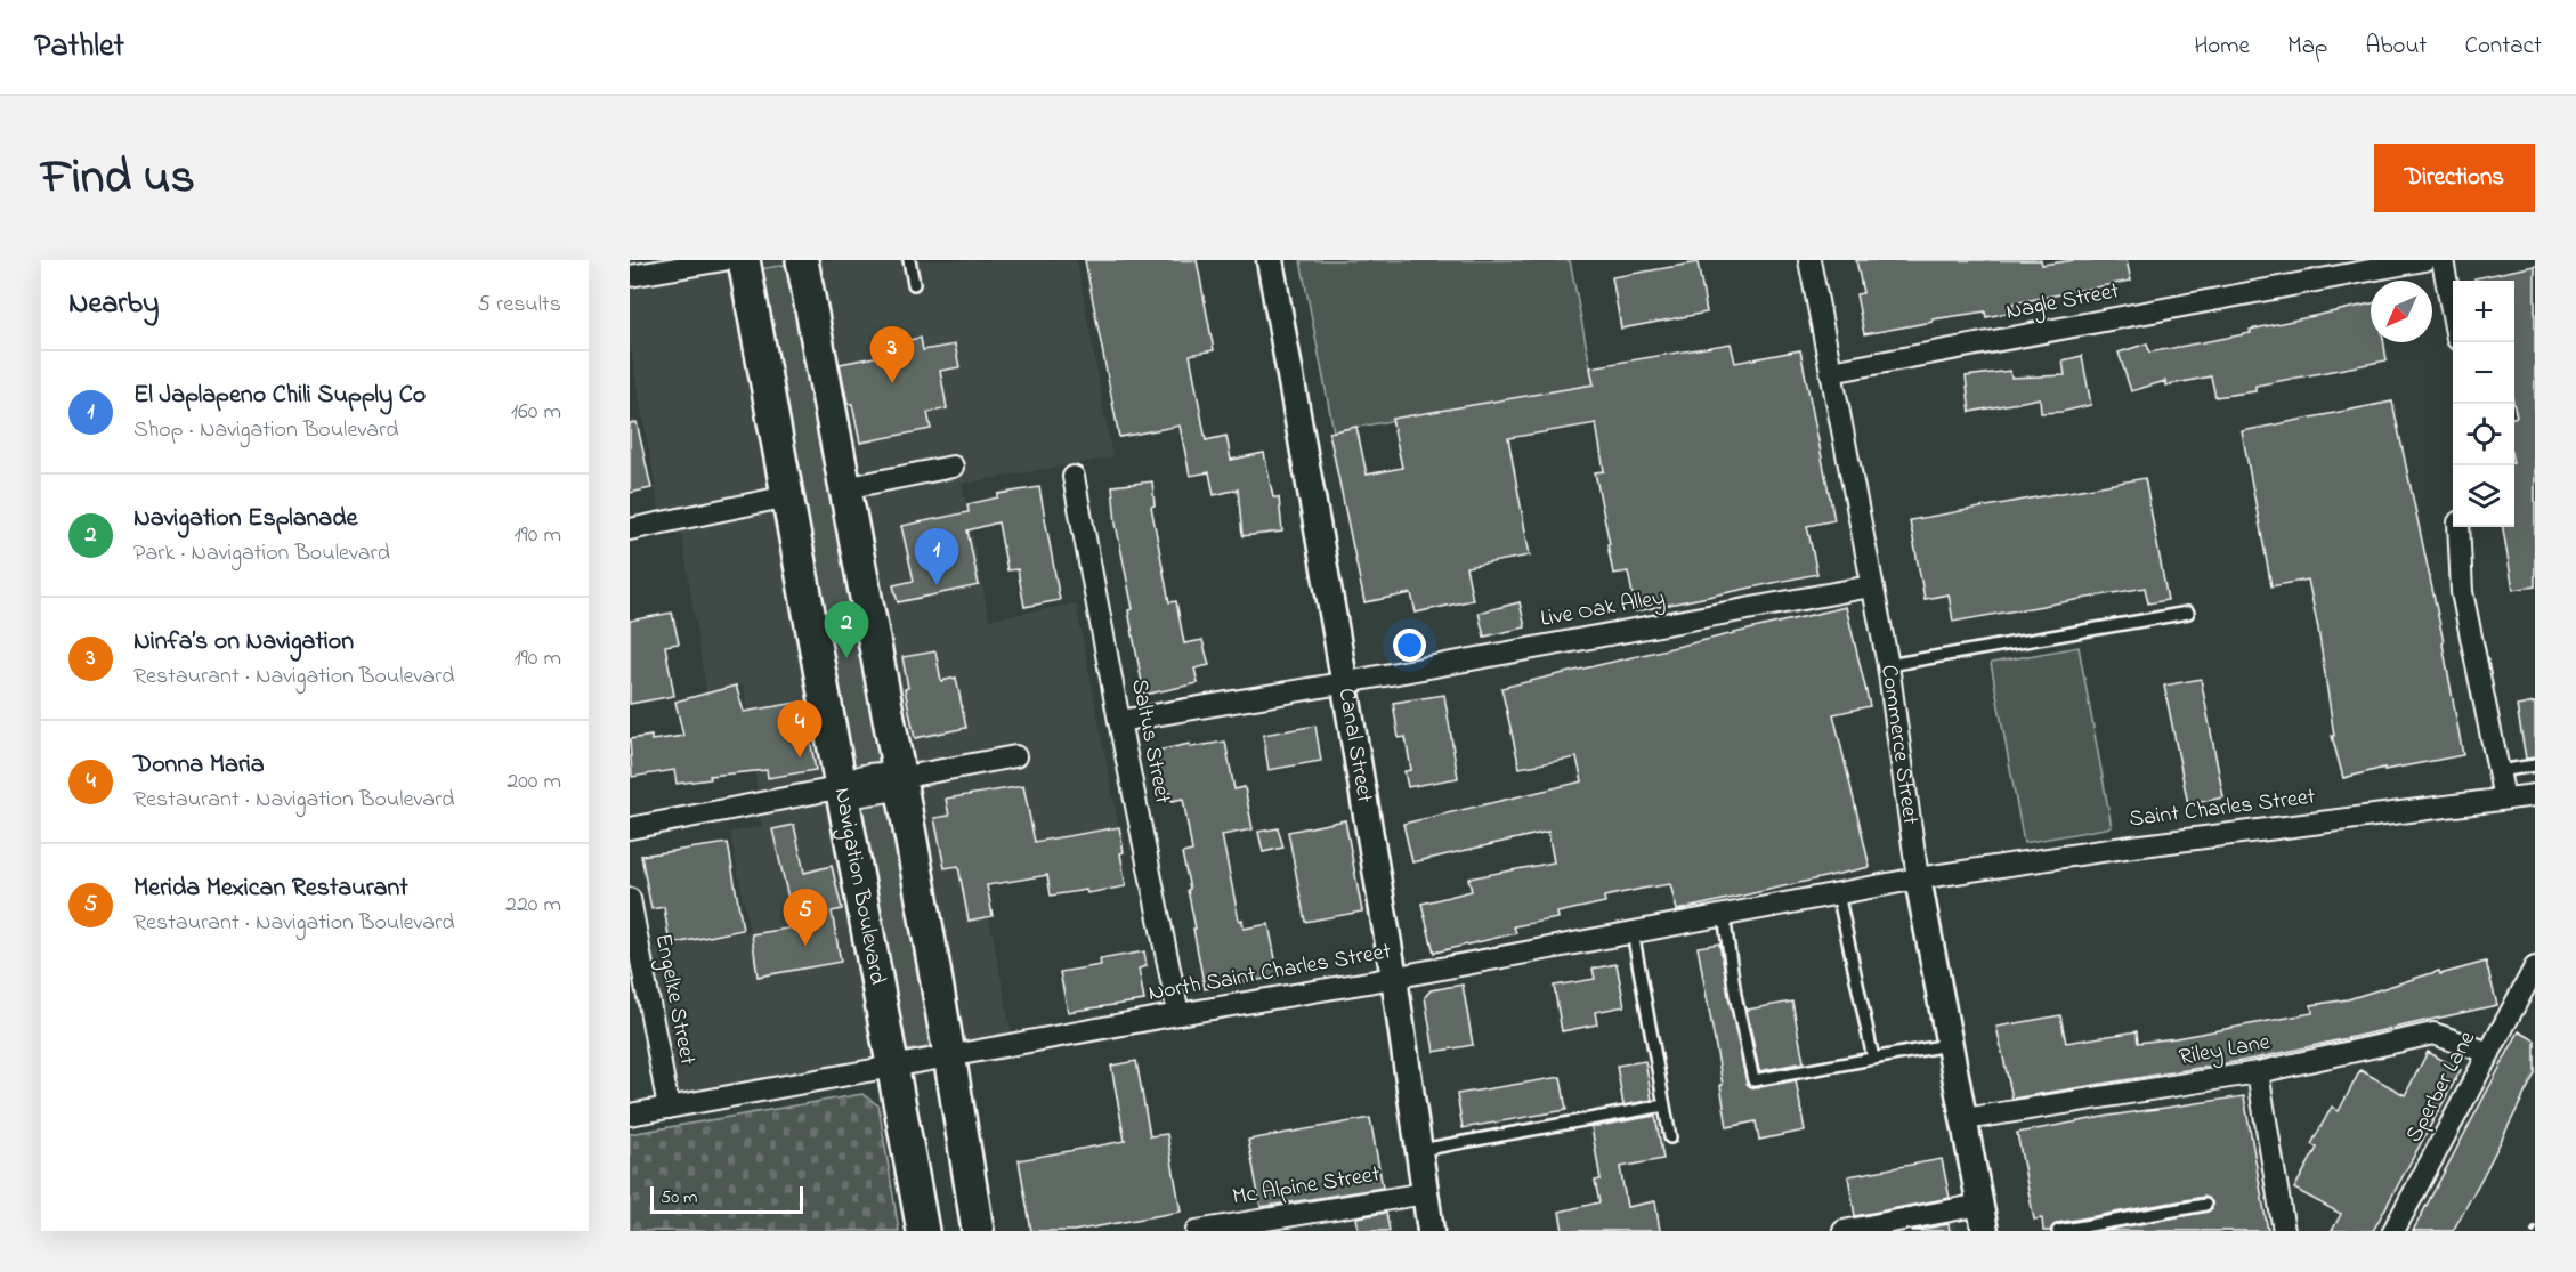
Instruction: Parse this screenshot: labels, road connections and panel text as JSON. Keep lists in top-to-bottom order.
{
  "streets": {
    "main road": ["Navigation Boulevard"],
    "street": [
      "Nagle Street",
      "Live Oak Alley",
      "Saltus Street",
      "Canal Street",
      "Commerce Street",
      "Saint Charles Street",
      "North Saint Charles Street",
      "Engelke Street",
      "Riley Lane",
      "Sperber Lane",
      "Mc Alpine Street"
    ]
  },
  "crossings": [
    ["Nagle Street", "Commerce Street"],
    ["Live Oak Alley", "Saltus Street"],
    ["Live Oak Alley", "Canal Street"],
    ["Live Oak Alley", "Commerce Street"],
    ["Saltus Street", "North Saint Charles Street"],
    ["Canal Street", "North Saint Charles Street"],
    ["Canal Street", "Mc Alpine Street"],
    ["Commerce Street", "Saint Charles Street"],
    ["Commerce Street", "North Saint Charles Street"],
    ["Commerce Street", "Riley Lane"],
    ["Saint Charles Street", "North Saint Charles Street"],
    ["Navigation Boulevard", "North Saint Charles Street"],
    ["North Saint Charles Street", "Engelke Street"],
    ["Riley Lane", "Sperber Lane"]
  ],
  "scale_bar": "50 m",
  "north": "bottom left",
  "page": {
    "header": "Pathlet",
    "nav": [
      "Home",
      "Map",
      "About",
      "Contact"
    ],
    "title": "Find us",
    "buttons": "Directions",
    "heading": ["Nearby", "5 results"],
    "map_buttons": ["+", "−"],
    "pins": [
      "3",
      "1",
      "2",
      "4",
      "5"
    ],
    "list": [
      {
        "mark": "1",
        "name": "El Japlapeno Chili Supply Co",
        "note": "Shop · Navigation Boulevard",
        "value": "160 m"
      },
      {
        "mark": "2",
        "name": "Navigation Esplanade",
        "note": "Park · Navigation Boulevard",
        "value": "190 m"
      },
      {
        "mark": "3",
        "name": "Ninfa’s on Navigation",
        "note": "Restaurant · Navigation Boulevard",
        "value": "190 m"
      },
      {
        "mark": "4",
        "name": "Donna Maria",
        "note": "Restaurant · Navigation Boulevard",
        "value": "200 m"
      },
      {
        "mark": "5",
        "name": "Merida Mexican Restaurant",
        "note": "Restaurant · Navigation Boulevard",
        "value": "220 m"
      }
    ],
    "scale": "50 m"
  }
}
